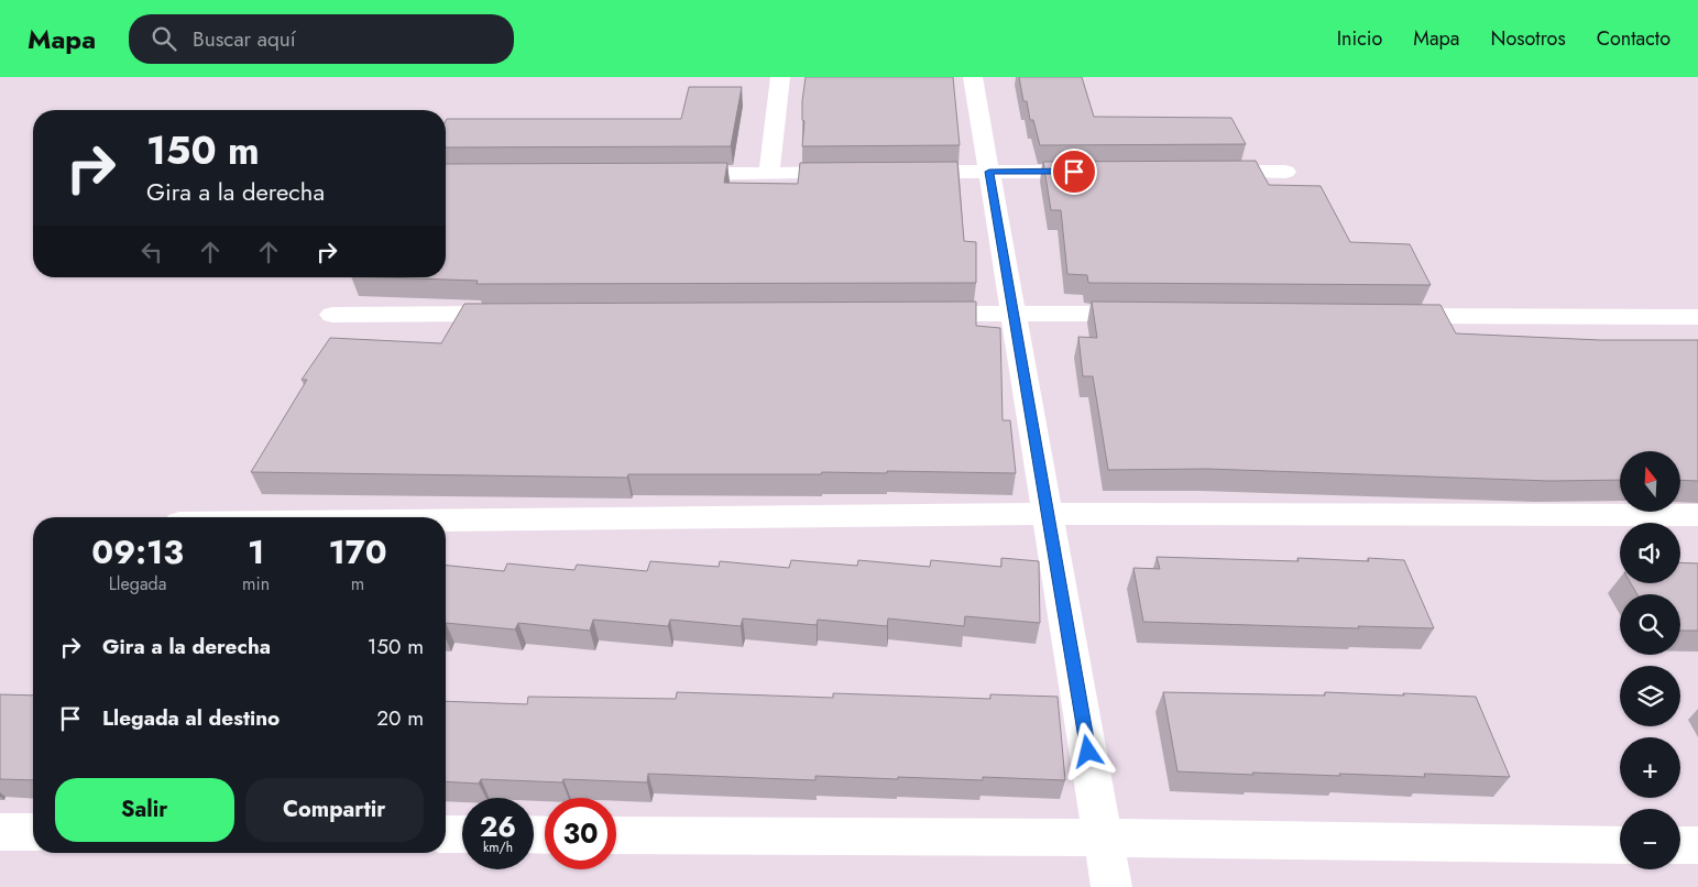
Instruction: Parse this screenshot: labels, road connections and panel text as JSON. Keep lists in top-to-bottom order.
{
  "north": "top",
  "page": {
    "header": "Mapa",
    "search": "Buscar aquí",
    "nav": [
      "Inicio",
      "Mapa",
      "Nosotros",
      "Contacto"
    ],
    "turn": ["150 m", "Gira a la derecha"],
    "map_buttons": ["+", "−"],
    "eta": [
      "09:13",
      "Llegada",
      "1",
      "min",
      "170",
      "m"
    ],
    "list": [
      {
        "name": "Gira a la derecha",
        "value": "150 m"
      },
      {
        "name": "Llegada al destino",
        "value": "20 m"
      }
    ],
    "buttons": ["Salir", "Compartir"],
    "speed": "26 km/h",
    "limit": "30"
  }
}
